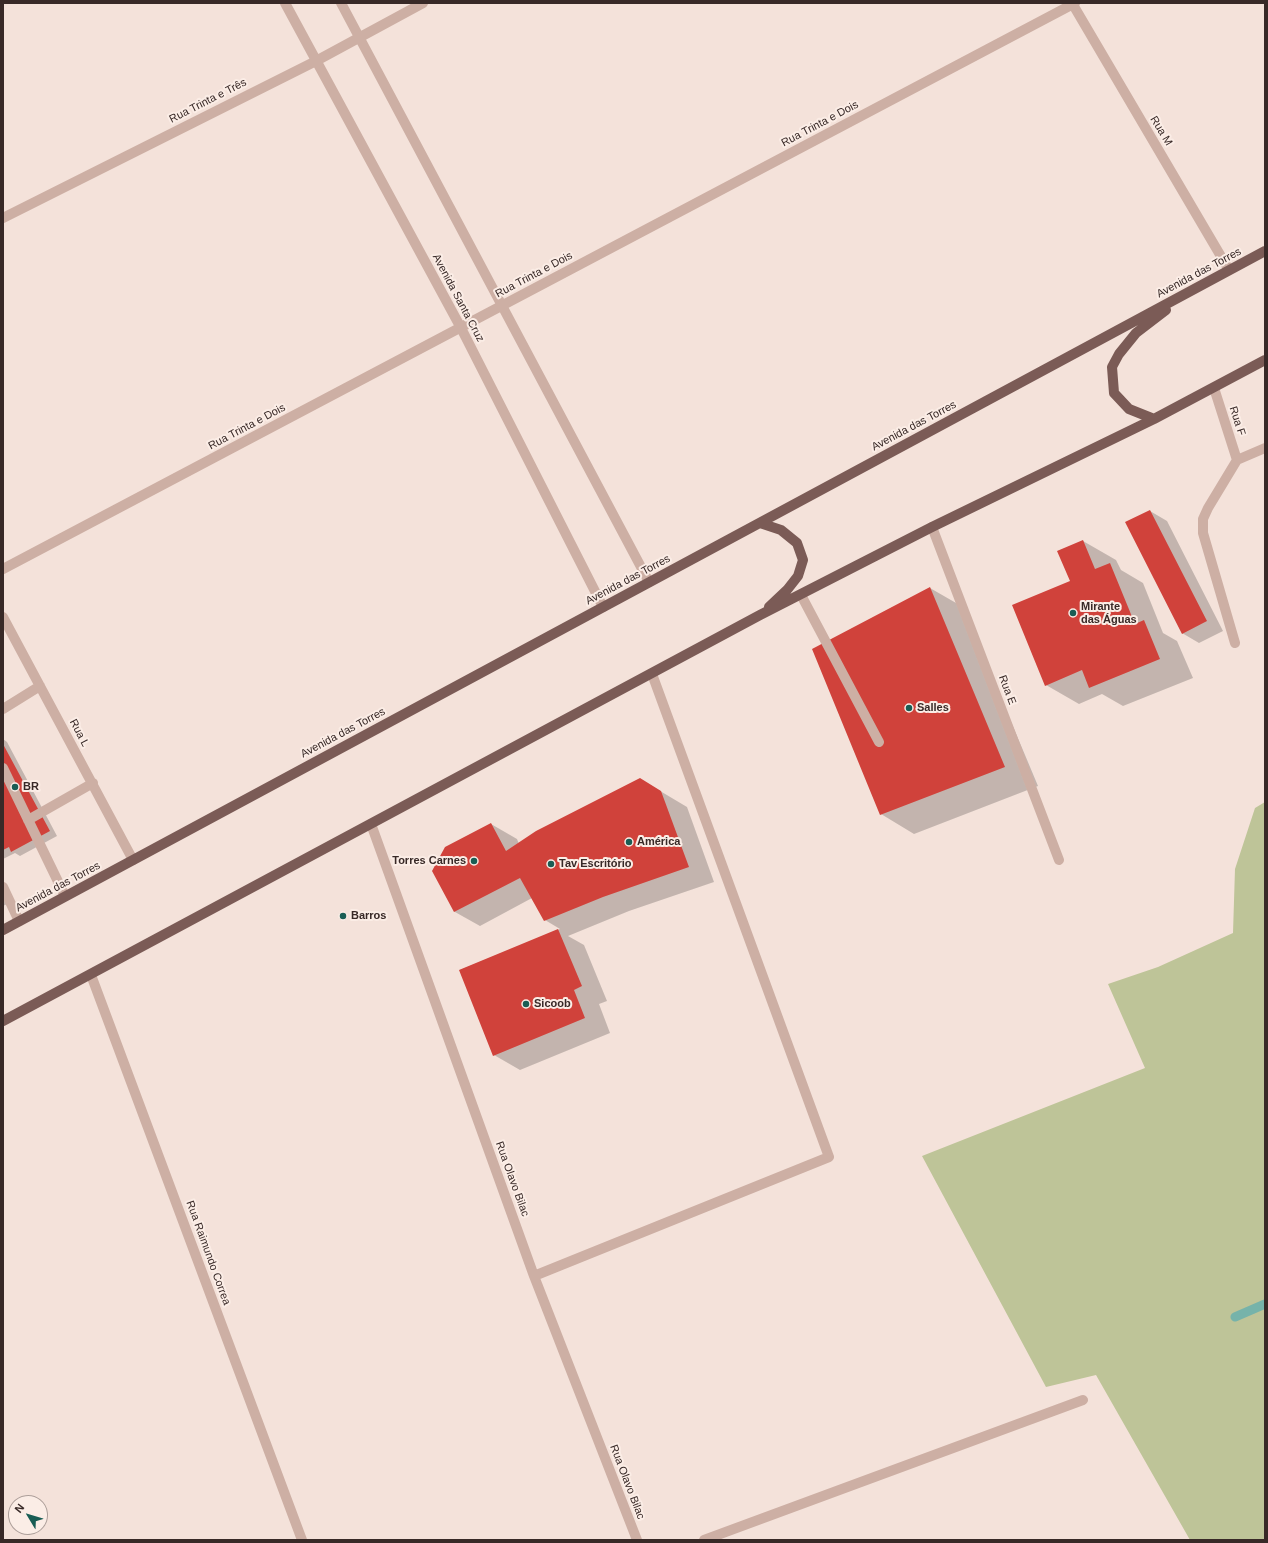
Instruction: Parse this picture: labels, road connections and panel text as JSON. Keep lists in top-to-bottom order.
{
  "streets": {
    "main road": ["Avenida das Torres"],
    "street": [
      "Rua Trinta e Três",
      "Rua Trinta e Dois",
      "Rua M",
      "Avenida Santa Cruz",
      "Rua F",
      "Rua E",
      "Rua L",
      "Rua Olavo Bilac",
      "Rua Raimundo Correa"
    ]
  },
  "crossings": [
    ["Rua Trinta e Três", "Avenida Santa Cruz"],
    ["Rua Trinta e Dois", "Rua M"],
    ["Rua Trinta e Dois", "Avenida Santa Cruz"],
    ["Rua M", "Avenida das Torres"],
    ["Avenida das Torres", "Avenida Santa Cruz"],
    ["Avenida das Torres", "Rua L"]
  ],
  "places": [
    "Mirante das Águas",
    "Salles",
    "BR",
    "América",
    "Torres Carnes",
    "Tav Escritório",
    "Barros",
    "Sicoob"
  ],
  "north": "top left"
}
